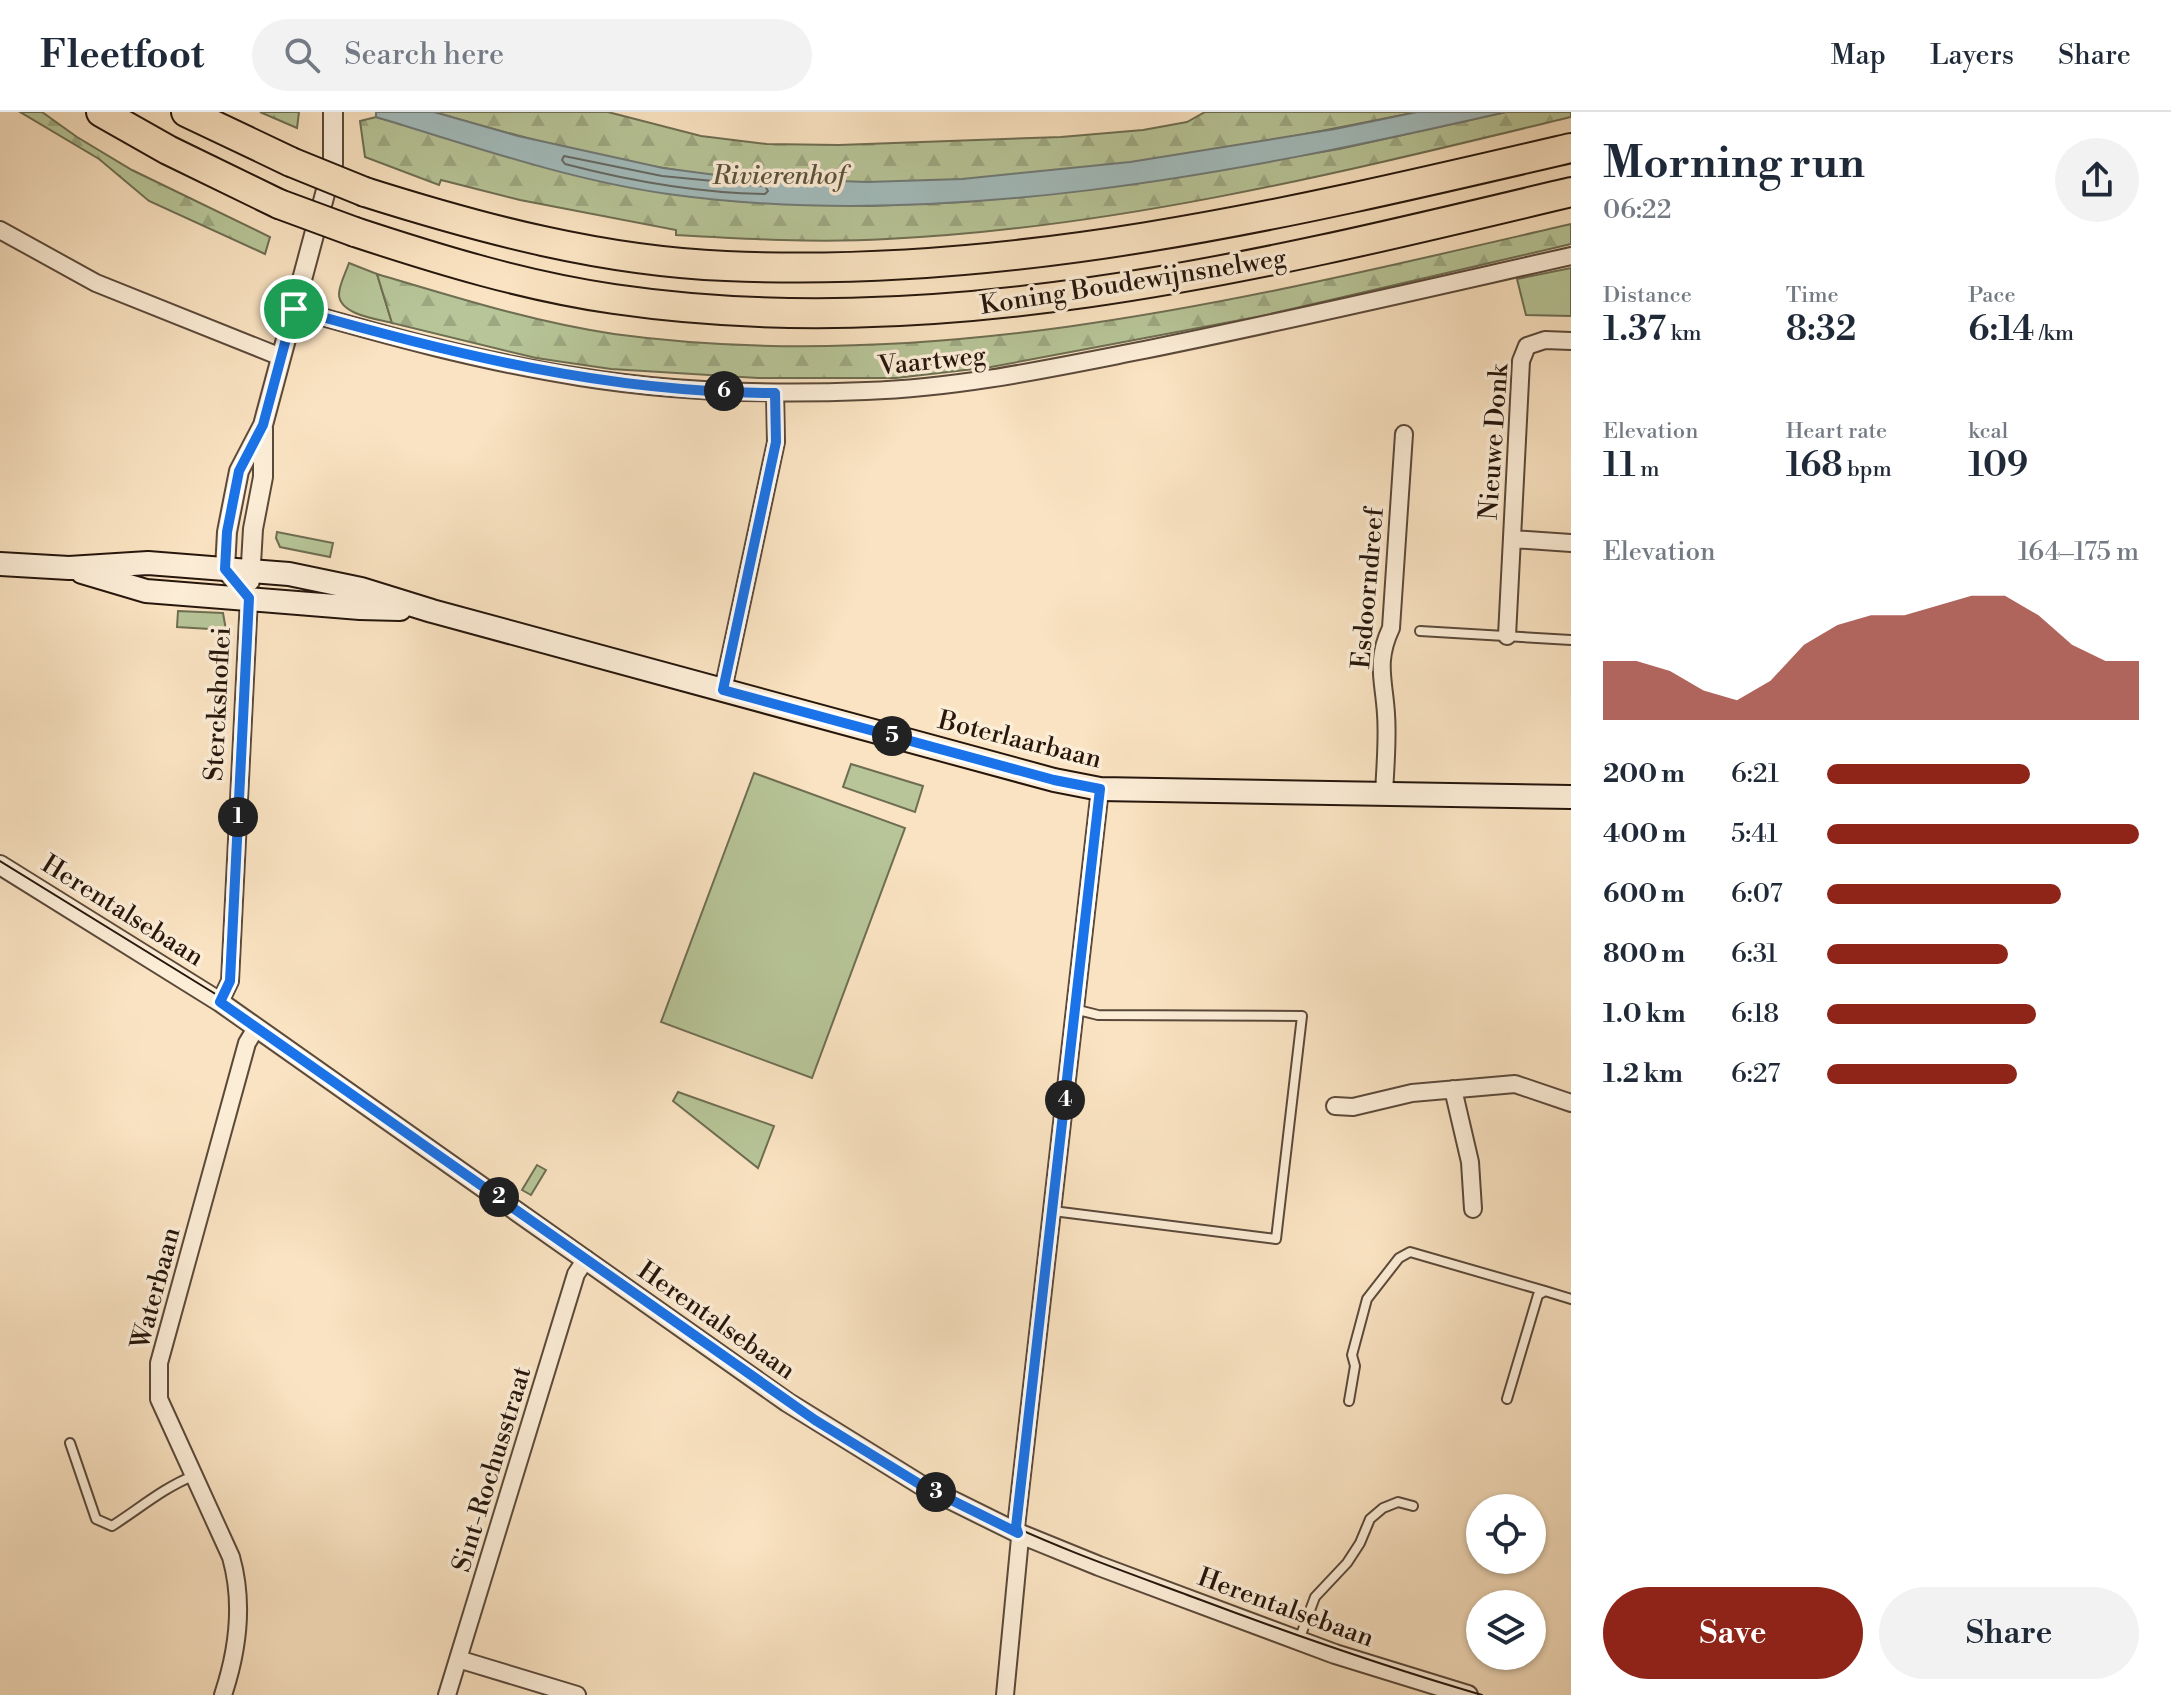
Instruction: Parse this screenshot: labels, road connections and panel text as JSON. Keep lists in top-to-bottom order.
{
  "streets": {
    "highway": ["Koning Boudewijnsnelweg"],
    "main road": ["Boterlaarbaan"],
    "street": [
      "Vaartweg",
      "Nieuwe Donk",
      "Esdoorndreef",
      "Sterckshoflei",
      "Herentalsebaan",
      "Waterbaan",
      "Sint-Rochusstraat"
    ]
  },
  "crossings": [
    ["Vaartweg", "Sterckshoflei"],
    ["Esdoorndreef", "Boterlaarbaan"],
    ["Sterckshoflei", "Boterlaarbaan"],
    ["Sterckshoflei", "Herentalsebaan"],
    ["Herentalsebaan", "Waterbaan"],
    ["Herentalsebaan", "Sint-Rochusstraat"]
  ],
  "parks": ["Rivierenhof"],
  "page": {
    "header": "Fleetfoot",
    "search": "Search here",
    "nav": ["Map", "Layers", "Share"],
    "heading": ["Morning run", "06:22"],
    "stats": [
      ["Distance", "1.37 km"],
      ["Time", "8:32"],
      ["Pace", "6:14 /km"],
      ["Elevation", "11 m"],
      ["Heart rate", "168 bpm"],
      ["kcal", "109"]
    ],
    "pins": [
      "6",
      "5",
      "1",
      "4",
      "2",
      "3"
    ],
    "chart": ["Elevation", "164–175 m"],
    "list": [
      {
        "name": "200 m",
        "note": "6:21"
      },
      {
        "name": "400 m",
        "note": "5:41"
      },
      {
        "name": "600 m",
        "note": "6:07"
      },
      {
        "name": "800 m",
        "note": "6:31"
      },
      {
        "name": "1.0 km",
        "note": "6:18"
      },
      {
        "name": "1.2 km",
        "note": "6:27"
      }
    ],
    "buttons": ["Save", "Share"]
  }
}
